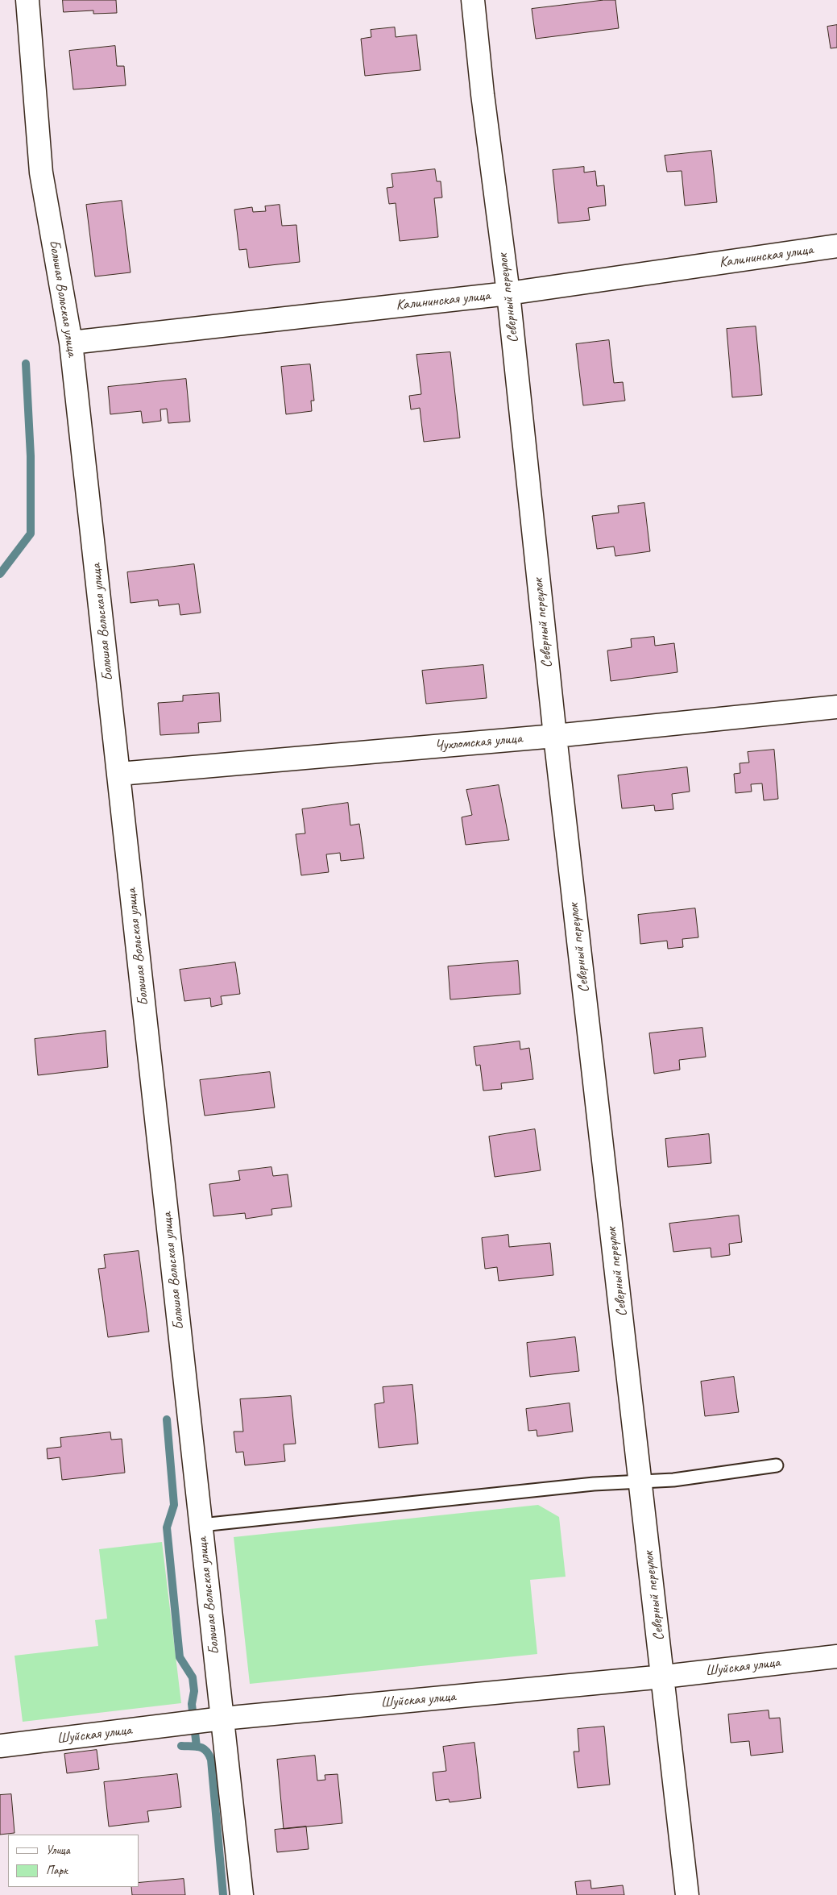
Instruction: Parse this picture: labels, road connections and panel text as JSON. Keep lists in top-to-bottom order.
{
  "streets": {
    "street": [
      "Калининская улица",
      "Большая Вольская улица",
      "Северный переулок",
      "Чухломская улица",
      "Шуйская улица"
    ]
  },
  "crossings": [
    ["Калининская улица", "Большая Вольская улица"],
    ["Калининская улица", "Северный переулок"],
    ["Большая Вольская улица", "Чухломская улица"],
    ["Большая Вольская улица", "Шуйская улица"],
    ["Северный переулок", "Чухломская улица"],
    ["Северный переулок", "Шуйская улица"]
  ],
  "legend": ["Улица", "Парк"]
}
